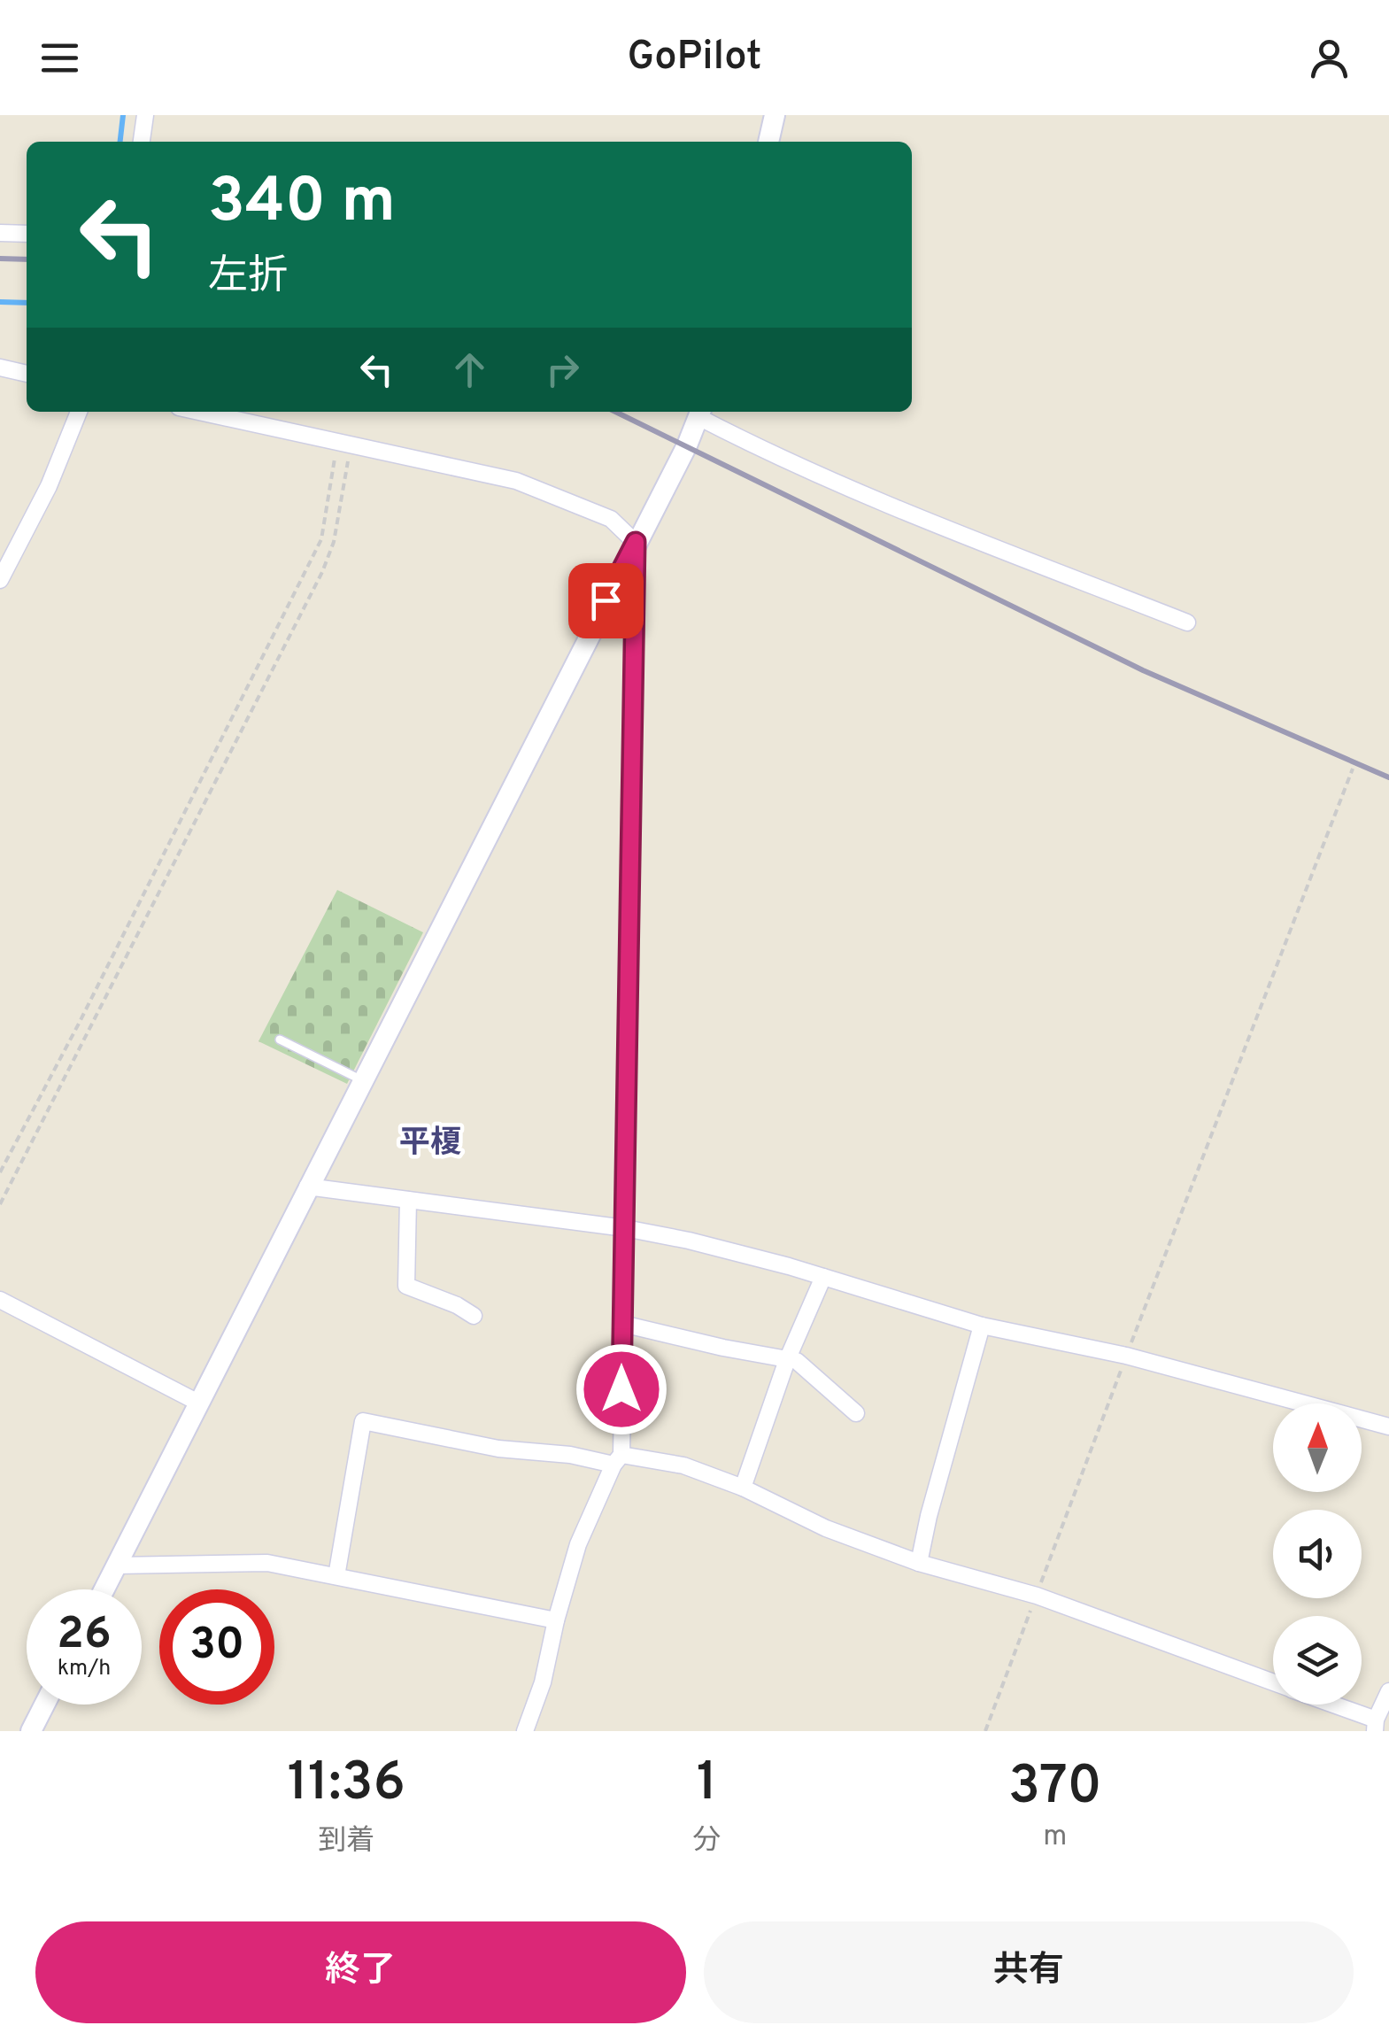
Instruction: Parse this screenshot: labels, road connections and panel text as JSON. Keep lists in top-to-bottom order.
{
  "districts": ["平榎"],
  "north": "top",
  "page": {
    "header": "GoPilot",
    "turn": ["340 m", "左折"],
    "speed": "26 km/h",
    "limit": "30",
    "eta": [
      "11:36",
      "到着",
      "1",
      "分",
      "370",
      "m"
    ],
    "buttons": ["終了", "共有"]
  }
}
